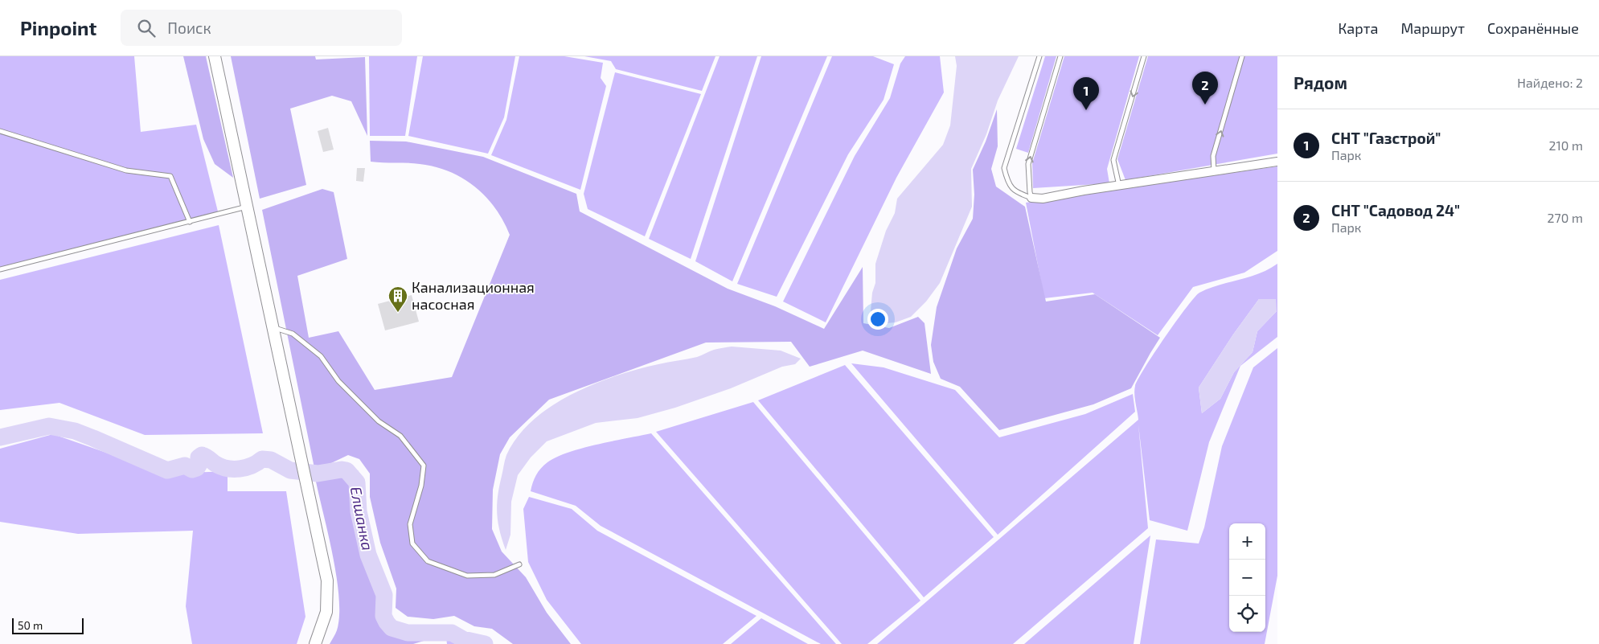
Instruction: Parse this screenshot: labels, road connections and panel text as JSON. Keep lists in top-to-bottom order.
{
  "water": ["Елшанка"],
  "places": {
    "building": ["Канализационная насосная"]
  },
  "scale_bar": "50 m",
  "page": {
    "header": "Pinpoint",
    "search": "Поиск",
    "nav": ["Карта", "Маршрут", "Сохранённые"],
    "heading": ["Рядом", "Найдено: 2"],
    "pins": ["2", "1"],
    "list": [
      {
        "mark": "1",
        "name": "СНТ \"Газстрой\"",
        "note": "Парк",
        "value": "210 m"
      },
      {
        "mark": "2",
        "name": "СНТ \"Садовод 24\"",
        "note": "Парк",
        "value": "270 m"
      }
    ],
    "map_buttons": ["+", "−"],
    "scale": "50 m"
  }
}
